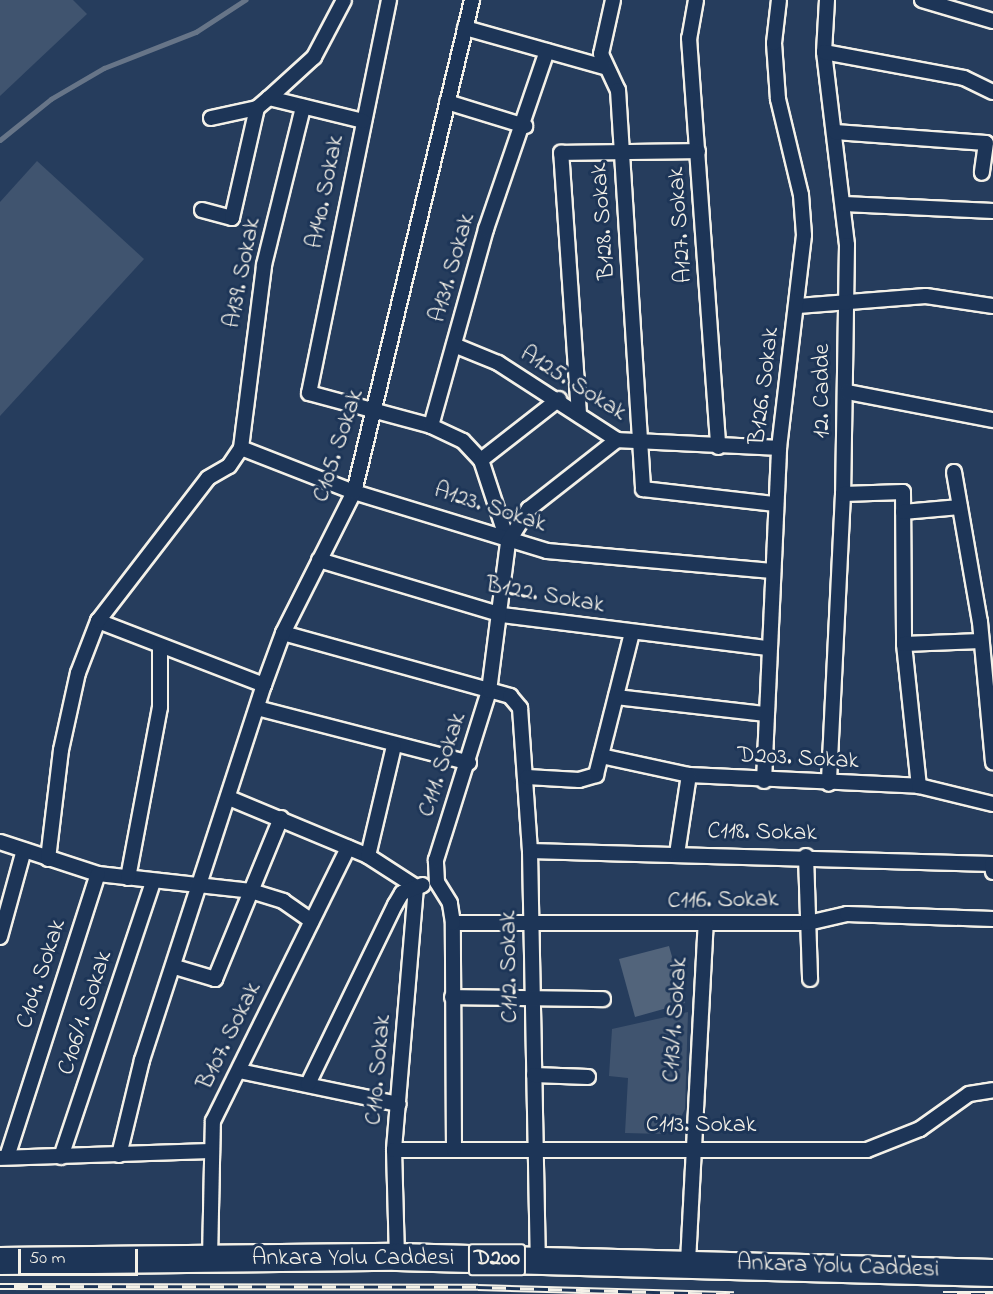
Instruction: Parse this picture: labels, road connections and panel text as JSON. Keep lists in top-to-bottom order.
{
  "streets": {
    "highway": ["Ankara Yolu Caddesi", "D200"],
    "street": [
      "A140. Sokak",
      "B128. Sokak",
      "A127. Sokak",
      "A131. Sokak",
      "A139. Sokak",
      "A125. Sokak",
      "B126. Sokak",
      "12. Cadde",
      "C105. Sokak",
      "A123. Sokak",
      "B122. Sokak",
      "D203. Sokak",
      "C111. Sokak",
      "C118. Sokak",
      "C116. Sokak",
      "C112. Sokak",
      "C104. Sokak",
      "C106/1. Sokak",
      "C113/1. Sokak",
      "B107. Sokak",
      "C110. Sokak",
      "C113. Sokak"
    ]
  },
  "crossings": [
    ["A140. Sokak", "C105. Sokak"],
    ["B128. Sokak", "A125. Sokak"],
    ["B128. Sokak", "B126. Sokak"],
    ["A127. Sokak", "A125. Sokak"],
    ["A131. Sokak", "A125. Sokak"],
    ["A139. Sokak", "A123. Sokak"],
    ["A125. Sokak", "B126. Sokak"],
    ["A125. Sokak", "C111. Sokak"],
    ["B126. Sokak", "A123. Sokak"],
    ["B126. Sokak", "B122. Sokak"],
    ["B126. Sokak", "D203. Sokak"],
    ["12. Cadde", "D203. Sokak"],
    ["C105. Sokak", "A123. Sokak"],
    ["C105. Sokak", "B122. Sokak"],
    ["C105. Sokak", "C112. Sokak"],
    ["A123. Sokak", "C111. Sokak"],
    ["B122. Sokak", "C111. Sokak"],
    ["C111. Sokak", "C112. Sokak"],
    ["C118. Sokak", "C112. Sokak"],
    ["C116. Sokak", "C112. Sokak"],
    ["C116. Sokak", "C113/1. Sokak"],
    ["C112. Sokak", "C113. Sokak"],
    ["C112. Sokak", "Ankara Yolu Caddesi"],
    ["C113/1. Sokak", "C113. Sokak"],
    ["C113/1. Sokak", "Ankara Yolu Caddesi"],
    ["B107. Sokak", "Ankara Yolu Caddesi"],
    ["C110. Sokak", "C113. Sokak"],
    ["C110. Sokak", "Ankara Yolu Caddesi"]
  ],
  "scale_bar": "50 m"
}
